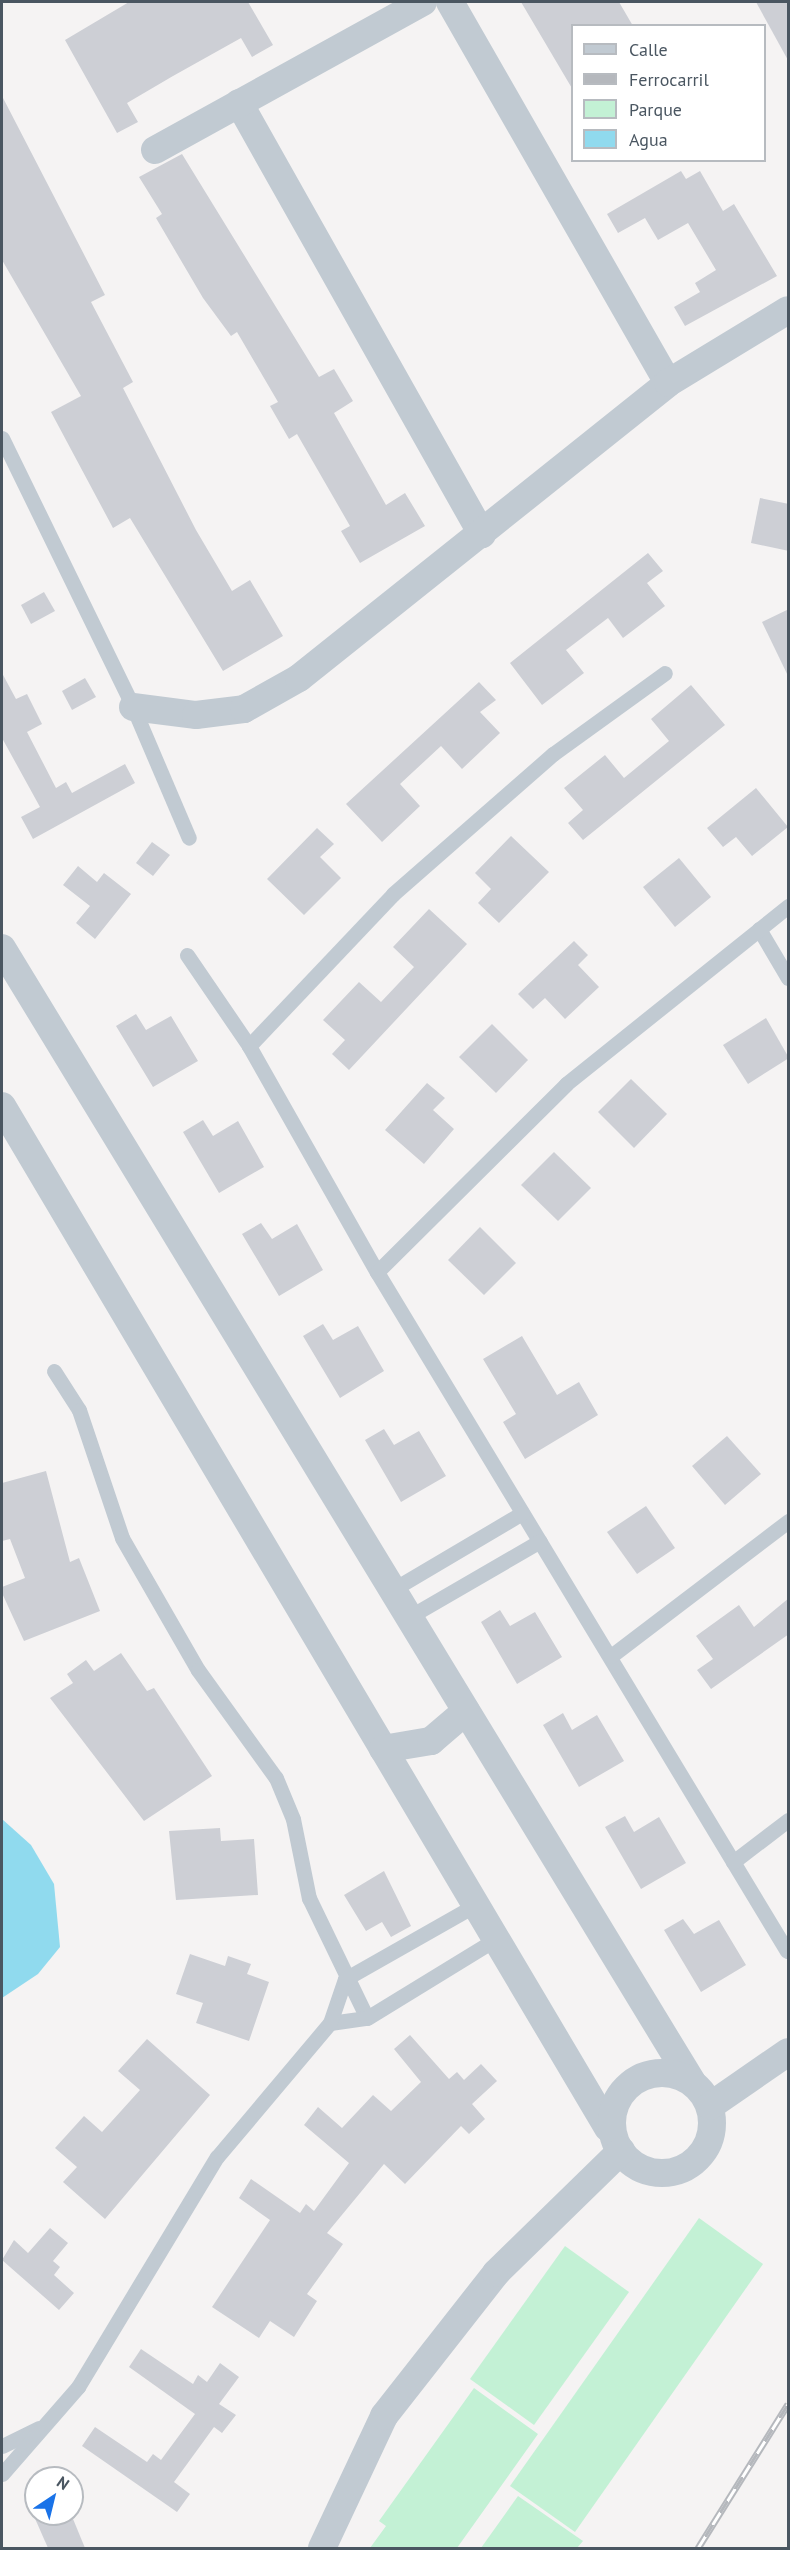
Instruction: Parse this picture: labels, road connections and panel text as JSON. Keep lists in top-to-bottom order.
{
  "legend": [
    "Calle",
    "Ferrocarril",
    "Parque",
    "Agua"
  ],
  "north": "top right"
}
